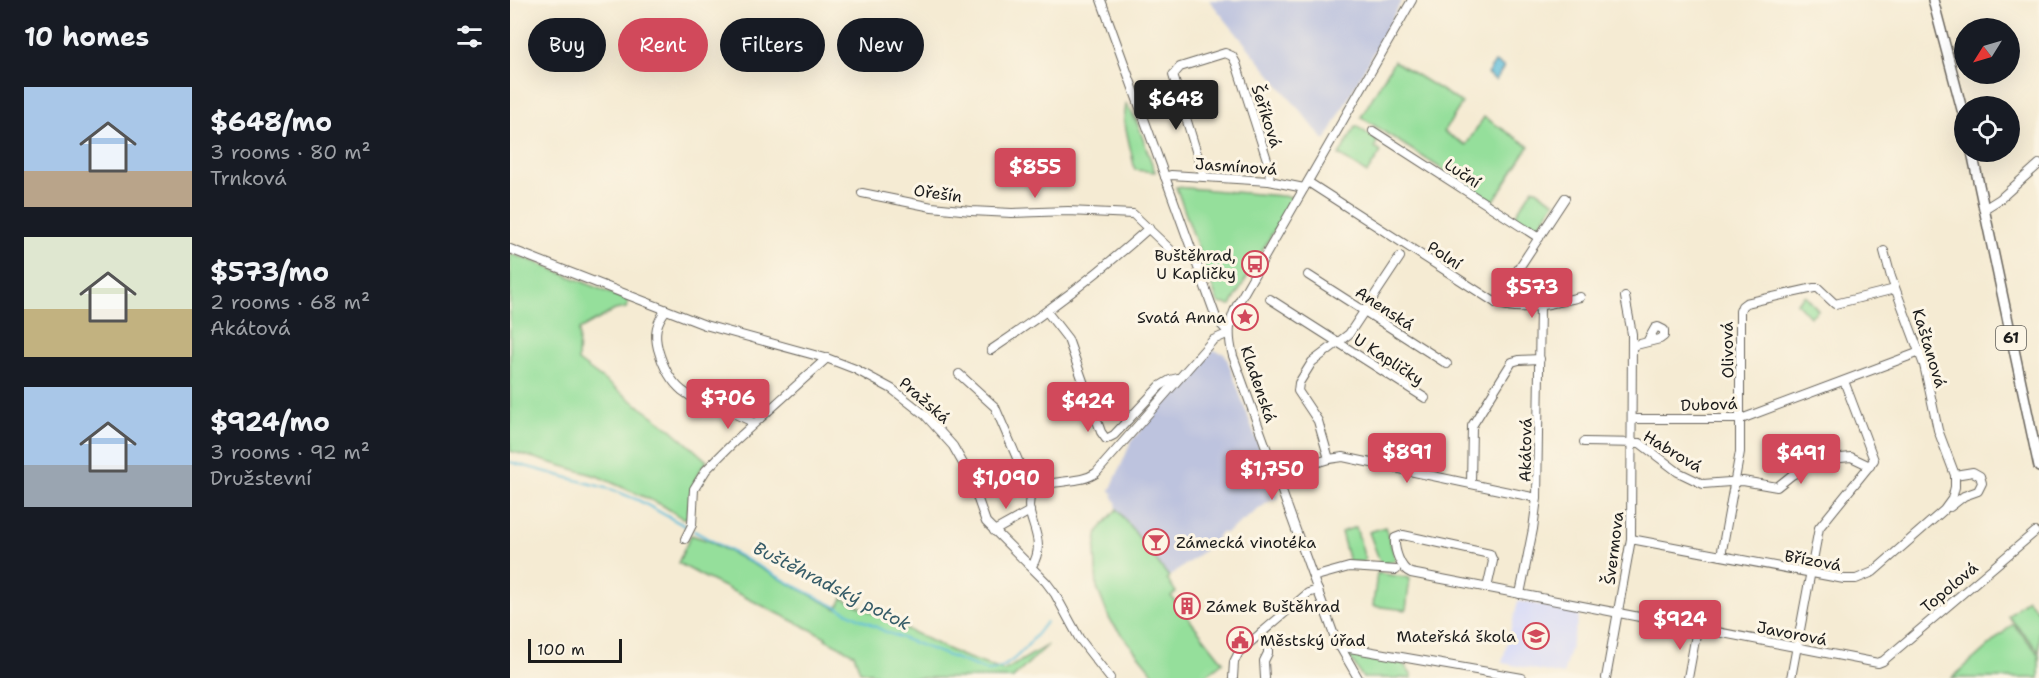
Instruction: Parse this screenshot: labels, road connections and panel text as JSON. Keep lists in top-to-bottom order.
{
  "streets": {
    "main road": ["61"],
    "street": [
      "Šeříková",
      "Jasmínová",
      "Luční",
      "Ořešín",
      "Polní",
      "Anenská",
      "Kaštanová",
      "Olivová",
      "U Kapličky",
      "Kladenská",
      "Pražská",
      "Dubová",
      "Akátová",
      "Habrová",
      "Švermova",
      "Břízová",
      "Topolová",
      "Javorová"
    ]
  },
  "crossings": [
    ["Šeříková", "Jasmínová"],
    ["Jasmínová", "Polní"],
    ["Polní", "Akátová"],
    ["Anenská", "U Kapličky"],
    ["Kaštanová", "Olivová"],
    ["Kaštanová", "Dubová"],
    ["Kaštanová", "Břízová"],
    ["Olivová", "Dubová"],
    ["Olivová", "Habrová"],
    ["Olivová", "Břízová"],
    ["Dubová", "Švermova"],
    ["Akátová", "Javorová"],
    ["Habrová", "Švermova"],
    ["Švermova", "Břízová"],
    ["Švermova", "Javorová"],
    ["Topolová", "Javorová"]
  ],
  "water": ["Buštěhradský potok"],
  "places": {
    "bus stop": ["Buštěhrad, U Kapličky"],
    "place": ["Svatá Anna"],
    "bar": ["Zámecká vinotéka"],
    "building": ["Zámek Buštěhrad"],
    "school or university": ["Mateřská škola"],
    "public building": ["Městský úřad"]
  },
  "scale_bar": "100 m",
  "north": "bottom left",
  "page": {
    "heading": "10 homes",
    "chip": [
      "Buy",
      "Rent",
      "Filters",
      "New"
    ],
    "list": [
      {
        "name": "$648/mo",
        "note": "3 rooms · 80 m² · Trnková"
      },
      {
        "name": "$573/mo",
        "note": "2 rooms · 68 m² · Akátová"
      },
      {
        "name": "$924/mo",
        "note": "3 rooms · 92 m² · Družstevní"
      }
    ],
    "price": [
      "$648",
      "$855",
      "$573",
      "$706",
      "$424",
      "$891",
      "$491",
      "$1,750",
      "$1,090",
      "$924"
    ],
    "scale": "100 m"
  }
}
